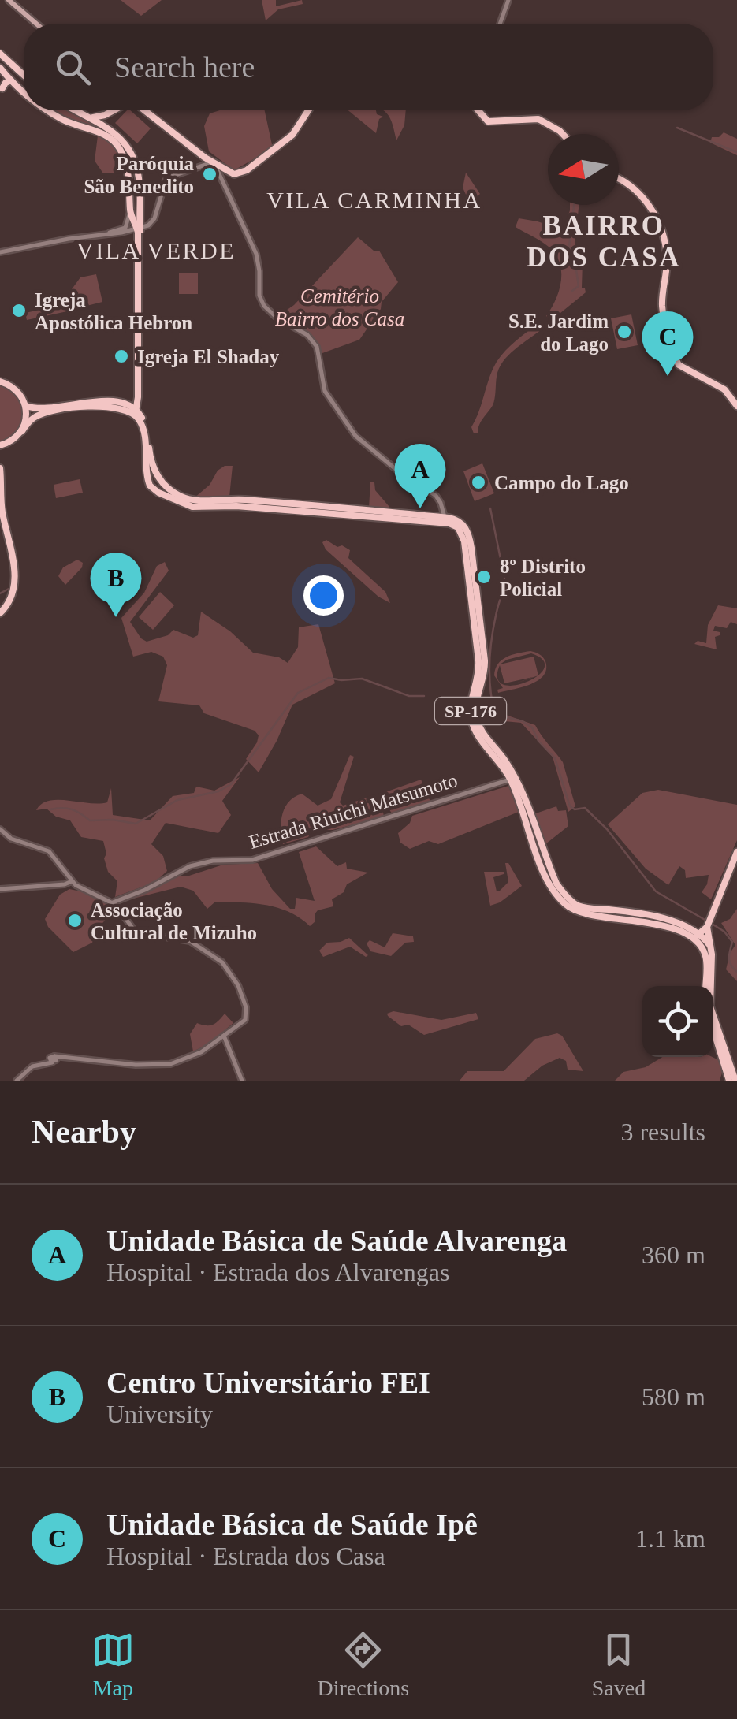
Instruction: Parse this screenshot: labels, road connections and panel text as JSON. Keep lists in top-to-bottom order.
{
  "streets": {
    "main road": ["SP-176"],
    "street": ["Estrada Riuichi Matsumoto"]
  },
  "crossings": [
    ["SP-176", "Estrada Riuichi Matsumoto"]
  ],
  "districts": ["VILA CARMINHA", "BAIRRO DOS CASA", "VILA VERDE"],
  "parks": ["Cemitério Bairro dos Casa"],
  "places": [
    "Paróquia São Benedito",
    "Igreja Apostólica Hebron",
    "S.E. Jardim do Lago",
    "Igreja El Shaday",
    "Campo do Lago",
    "8º Distrito Policial",
    "Associação Cultural de Mizuho"
  ],
  "north": "left",
  "page": {
    "search": "Search here",
    "pins": ["C", "A", "B"],
    "heading": ["Nearby", "3 results"],
    "list": [
      {
        "mark": "A",
        "name": "Unidade Básica de Saúde Alvarenga",
        "note": "Hospital · Estrada dos Alvarengas",
        "value": "360 m"
      },
      {
        "mark": "B",
        "name": "Centro Universitário FEI",
        "note": "University",
        "value": "580 m"
      },
      {
        "mark": "C",
        "name": "Unidade Básica de Saúde Ipê",
        "note": "Hospital · Estrada dos Casa",
        "value": "1.1 km"
      }
    ],
    "nav": ["Map", "Directions", "Saved"]
  }
}
